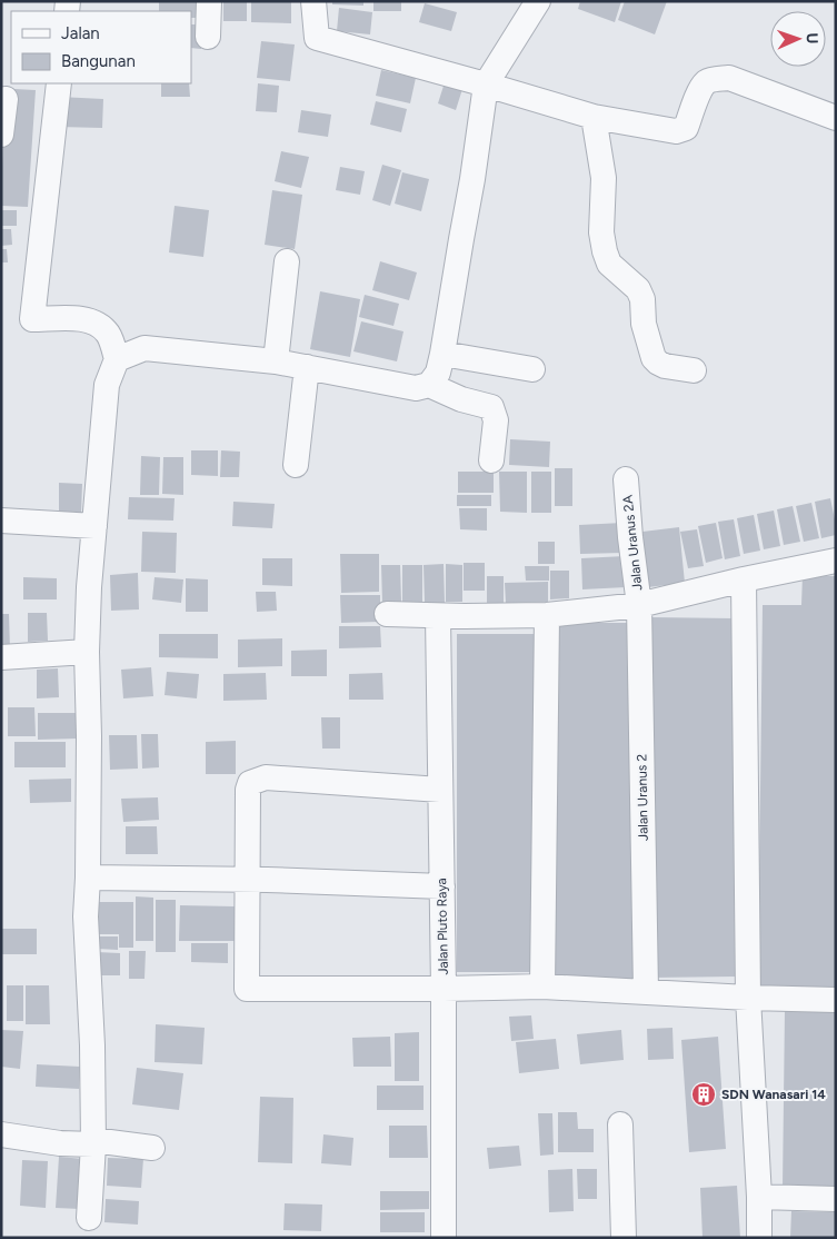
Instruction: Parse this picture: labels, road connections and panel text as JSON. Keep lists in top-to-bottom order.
{
  "streets": {
    "street": ["Jalan Uranus 2A", "Jalan Uranus 2", "Jalan Pluto Raya"]
  },
  "crossings": [
    ["Jalan Uranus 2A", "Jalan Uranus 2"]
  ],
  "places": {
    "building": ["SDN Wanasari 14"]
  },
  "legend": ["Jalan", "Bangunan"],
  "north": "right"
}
